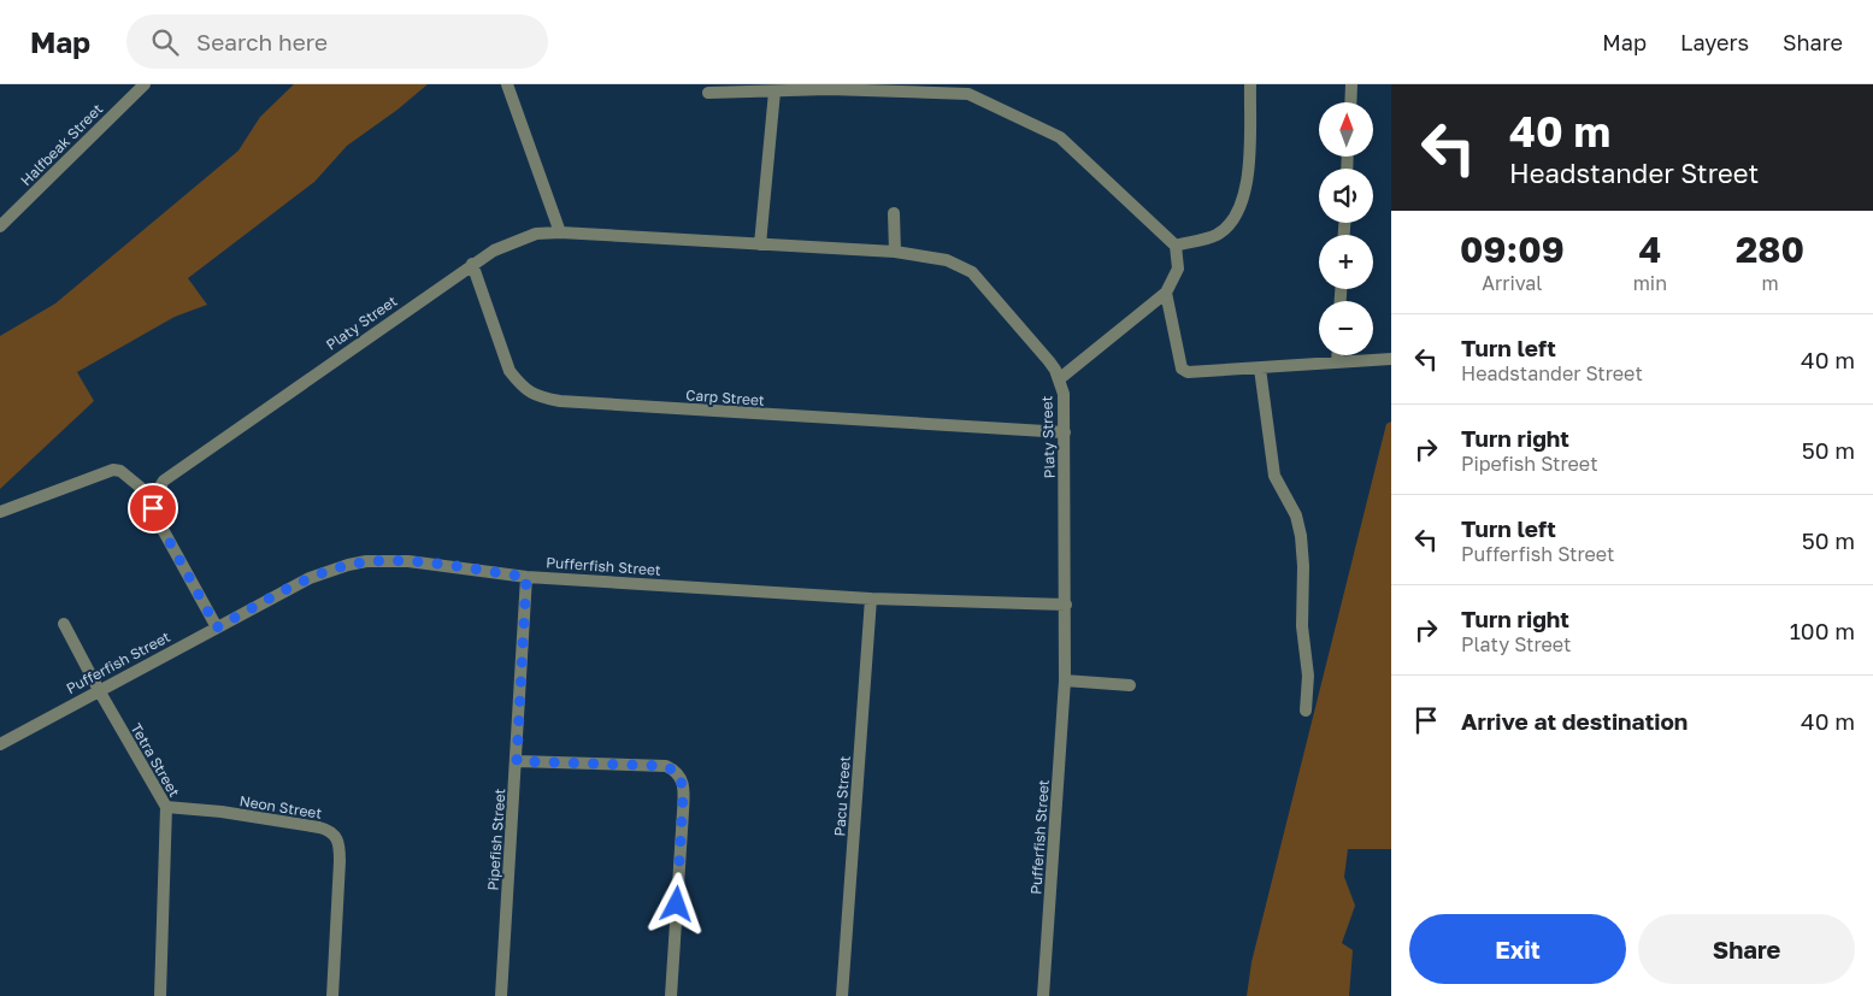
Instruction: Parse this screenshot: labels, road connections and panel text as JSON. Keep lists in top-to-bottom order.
{
  "streets": {
    "street": [
      "Halfbeak Street",
      "Platy Street",
      "Carp Street",
      "Pufferfish Street",
      "Tetra Street",
      "Pacu Street",
      "Neon Street",
      "Pipefish Street"
    ]
  },
  "crossings": [
    ["Platy Street", "Carp Street"],
    ["Platy Street", "Pufferfish Street"],
    ["Pufferfish Street", "Tetra Street"],
    ["Pufferfish Street", "Pacu Street"],
    ["Pufferfish Street", "Pipefish Street"],
    ["Tetra Street", "Neon Street"]
  ],
  "north": "top",
  "page": {
    "header": "Map",
    "search": "Search here",
    "nav": ["Map", "Layers", "Share"],
    "turn": ["40 m", "Headstander Street"],
    "map_buttons": ["+", "−"],
    "eta": [
      "09:09",
      "Arrival",
      "4",
      "min",
      "280",
      "m"
    ],
    "list": [
      {
        "name": "Turn left",
        "note": "Headstander Street",
        "value": "40 m"
      },
      {
        "name": "Turn right",
        "note": "Pipefish Street",
        "value": "50 m"
      },
      {
        "name": "Turn left",
        "note": "Pufferfish Street",
        "value": "50 m"
      },
      {
        "name": "Turn right",
        "note": "Platy Street",
        "value": "100 m"
      },
      {
        "name": "Arrive at destination",
        "value": "40 m"
      }
    ],
    "buttons": ["Exit", "Share"]
  }
}
